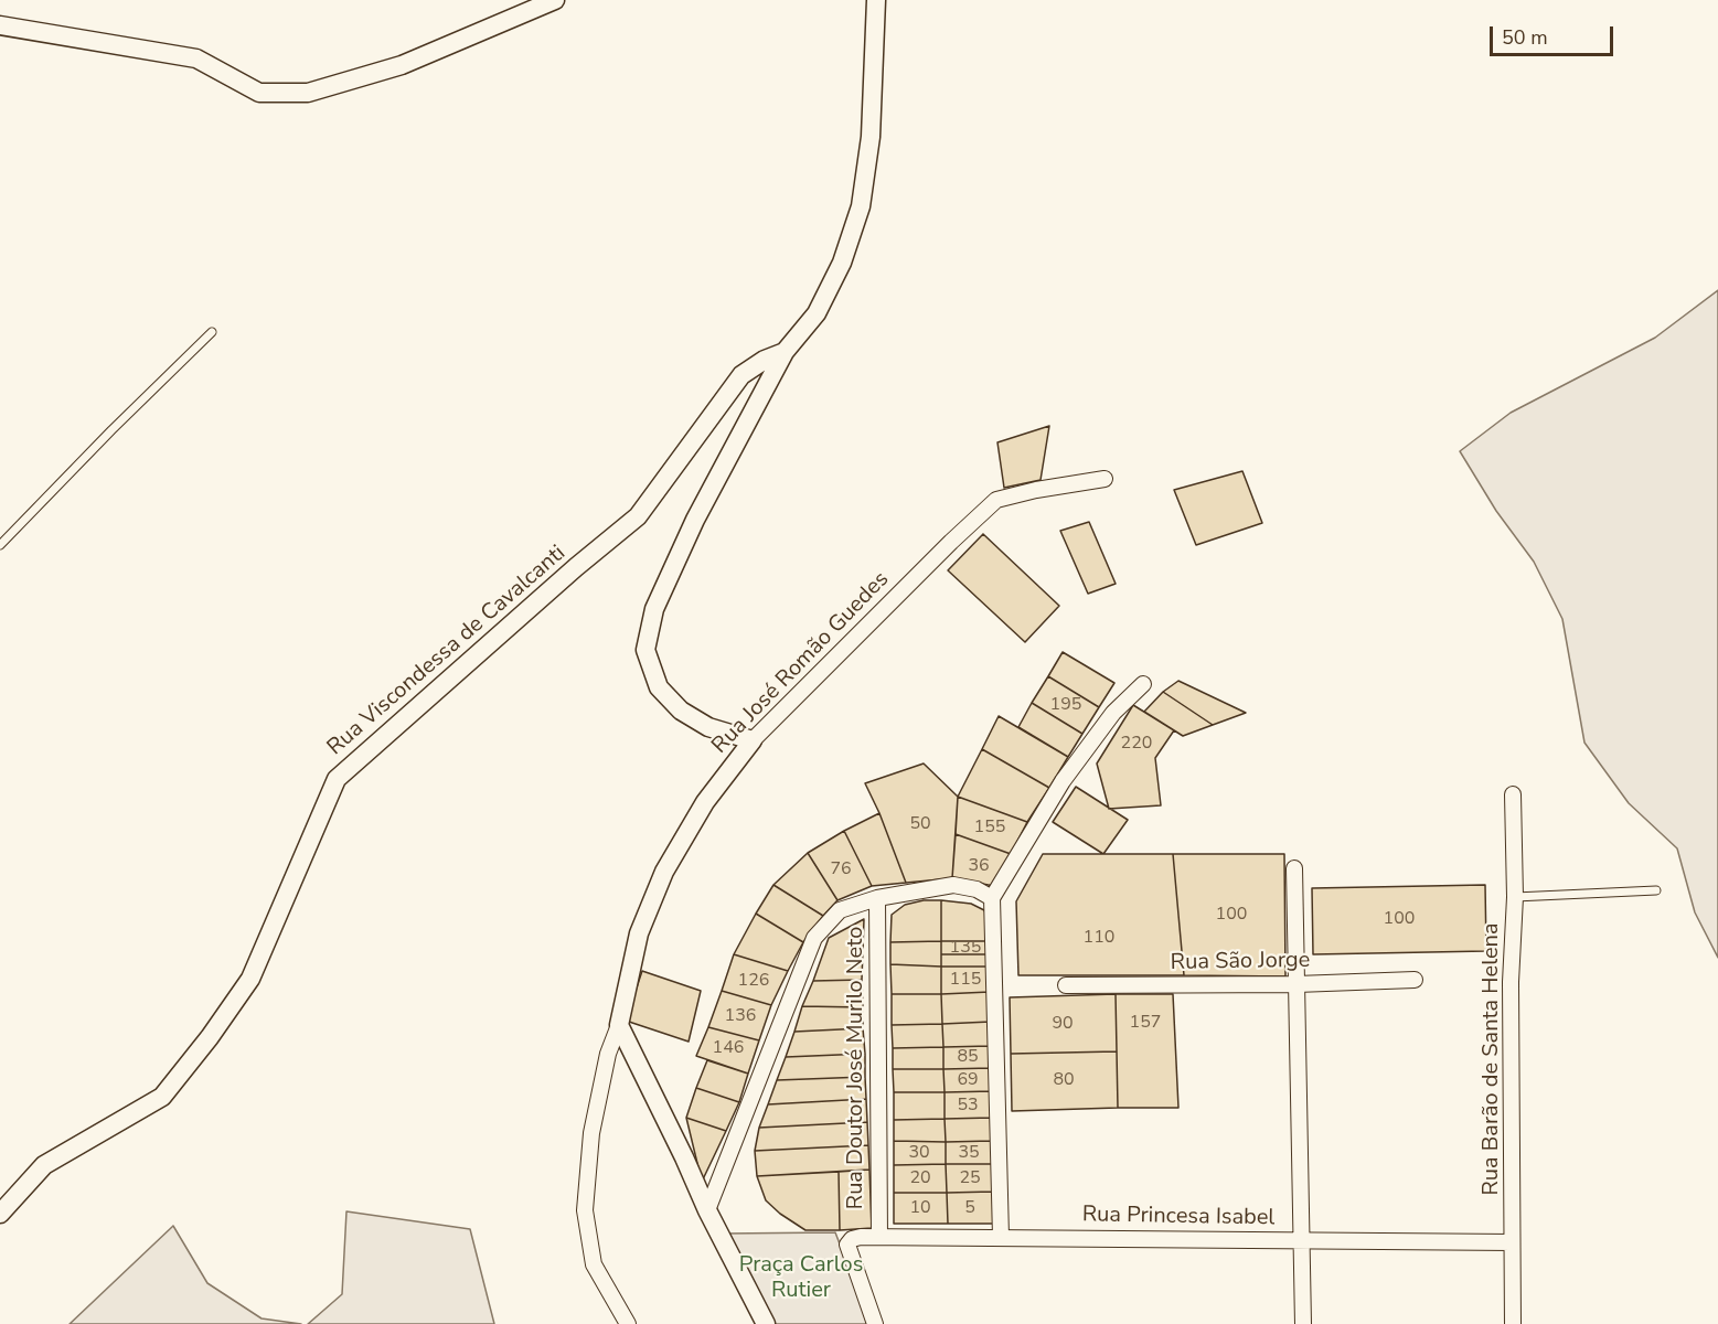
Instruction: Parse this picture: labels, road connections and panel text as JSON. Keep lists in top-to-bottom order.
{
  "streets": {
    "street": [
      "Rua Viscondessa de Cavalcanti",
      "Rua José Romão Guedes",
      "Rua São Jorge",
      "Rua Barão de Santa Helena",
      "Rua Doutor José Murilo Neto",
      "Rua Princesa Isabel"
    ]
  },
  "crossings": [
    ["Rua Barão de Santa Helena", "Rua Princesa Isabel"],
    ["Rua Doutor José Murilo Neto", "Rua Princesa Isabel"]
  ],
  "parks": ["Praça Carlos Rutier"],
  "house_numbers": [
    "195",
    "220",
    "50",
    "155",
    "36",
    "76",
    "100",
    "100",
    "110",
    "135",
    "115",
    "126",
    "136",
    "157",
    "90",
    "146",
    "85",
    "69",
    "80",
    "53",
    "30",
    "35",
    "20",
    "25",
    "10",
    "5"
  ],
  "scale_bar": "50 m"
}
